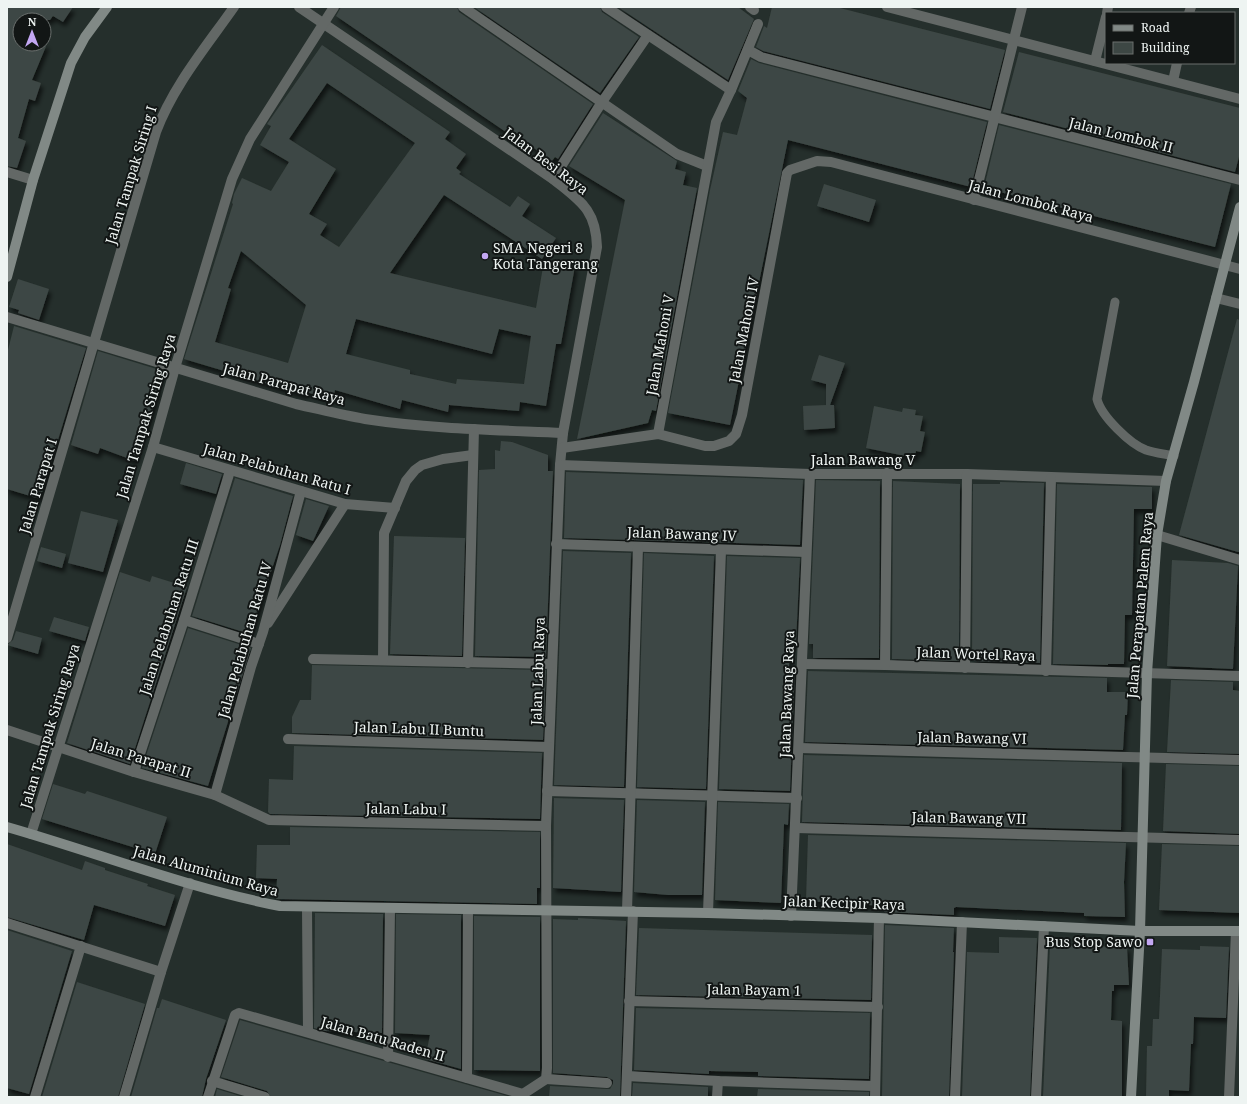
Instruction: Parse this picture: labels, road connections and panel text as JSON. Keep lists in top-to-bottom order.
{
  "streets": {
    "street": [
      "Jalan Lombok II",
      "Jalan Besi Raya",
      "Jalan Tampak Siring I",
      "Jalan Lombok Raya",
      "Jalan Mahoni IV",
      "Jalan Mahoni V",
      "Jalan Parapat Raya",
      "Jalan Tampak Siring Raya",
      "Jalan Bawang V",
      "Jalan Pelabuhan Ratu I",
      "Jalan Parapat I",
      "Jalan Bawang IV",
      "Jalan Perapatan Palem Raya",
      "Jalan Pelabuhan Ratu III",
      "Jalan Pelabuhan Ratu IV",
      "Jalan Wortel Raya",
      "Jalan Labu Raya",
      "Jalan Bawang Raya",
      "Jalan Labu II Buntu",
      "Jalan Bawang VI",
      "Jalan Parapat II",
      "Jalan Labu I",
      "Jalan Bawang VII",
      "Jalan Aluminium Raya",
      "Jalan Kecipir Raya",
      "Jalan Bayam 1",
      "Jalan Batu Raden II"
    ]
  },
  "crossings": [
    ["Jalan Lombok II", "Jalan Mahoni V"],
    ["Jalan Besi Raya", "Jalan Parapat Raya"],
    ["Jalan Besi Raya", "Jalan Tampak Siring Raya"],
    ["Jalan Besi Raya", "Jalan Labu Raya"],
    ["Jalan Tampak Siring I", "Jalan Parapat Raya"],
    ["Jalan Tampak Siring I", "Jalan Parapat I"],
    ["Jalan Lombok Raya", "Jalan Mahoni IV"],
    ["Jalan Lombok Raya", "Jalan Perapatan Palem Raya"],
    ["Jalan Mahoni IV", "Jalan Mahoni V"],
    ["Jalan Parapat Raya", "Jalan Tampak Siring Raya"],
    ["Jalan Parapat Raya", "Jalan Parapat I"],
    ["Jalan Parapat Raya", "Jalan Labu Raya"],
    ["Jalan Tampak Siring Raya", "Jalan Pelabuhan Ratu I"],
    ["Jalan Tampak Siring Raya", "Jalan Parapat II"],
    ["Jalan Tampak Siring Raya", "Jalan Aluminium Raya"],
    ["Jalan Bawang V", "Jalan Perapatan Palem Raya"],
    ["Jalan Bawang V", "Jalan Labu Raya"],
    ["Jalan Bawang V", "Jalan Bawang Raya"],
    ["Jalan Pelabuhan Ratu I", "Jalan Pelabuhan Ratu III"],
    ["Jalan Pelabuhan Ratu I", "Jalan Pelabuhan Ratu IV"],
    ["Jalan Bawang IV", "Jalan Labu Raya"],
    ["Jalan Bawang IV", "Jalan Bawang Raya"],
    ["Jalan Perapatan Palem Raya", "Jalan Wortel Raya"],
    ["Jalan Perapatan Palem Raya", "Jalan Bawang VI"],
    ["Jalan Perapatan Palem Raya", "Jalan Bawang VII"],
    ["Jalan Perapatan Palem Raya", "Jalan Kecipir Raya"],
    ["Jalan Pelabuhan Ratu III", "Jalan Parapat II"],
    ["Jalan Pelabuhan Ratu IV", "Jalan Parapat II"],
    ["Jalan Wortel Raya", "Jalan Bawang Raya"],
    ["Jalan Labu Raya", "Jalan Labu II Buntu"],
    ["Jalan Labu Raya", "Jalan Labu I"],
    ["Jalan Labu Raya", "Jalan Aluminium Raya"],
    ["Jalan Labu Raya", "Jalan Kecipir Raya"],
    ["Jalan Bawang Raya", "Jalan Bawang VI"],
    ["Jalan Bawang Raya", "Jalan Bawang VII"],
    ["Jalan Bawang Raya", "Jalan Kecipir Raya"],
    ["Jalan Parapat II", "Jalan Labu I"],
    ["Jalan Aluminium Raya", "Jalan Kecipir Raya"]
  ],
  "places": {
    "other": ["SMA Negeri 8 Kota Tangerang"],
    "transit": ["Bus Stop Sawo"]
  },
  "legend": ["Road", "Building"],
  "north": "top"
}
